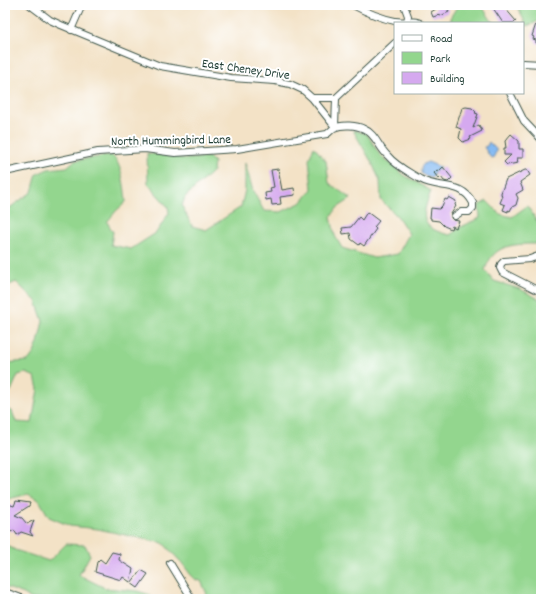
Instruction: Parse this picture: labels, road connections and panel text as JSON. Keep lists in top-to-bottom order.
{
  "streets": {
    "street": ["East Cheney Drive", "North Hummingbird Lane"]
  },
  "crossings": [
    ["East Cheney Drive", "North Hummingbird Lane"]
  ],
  "legend": ["Road", "Park", "Building"]
}
